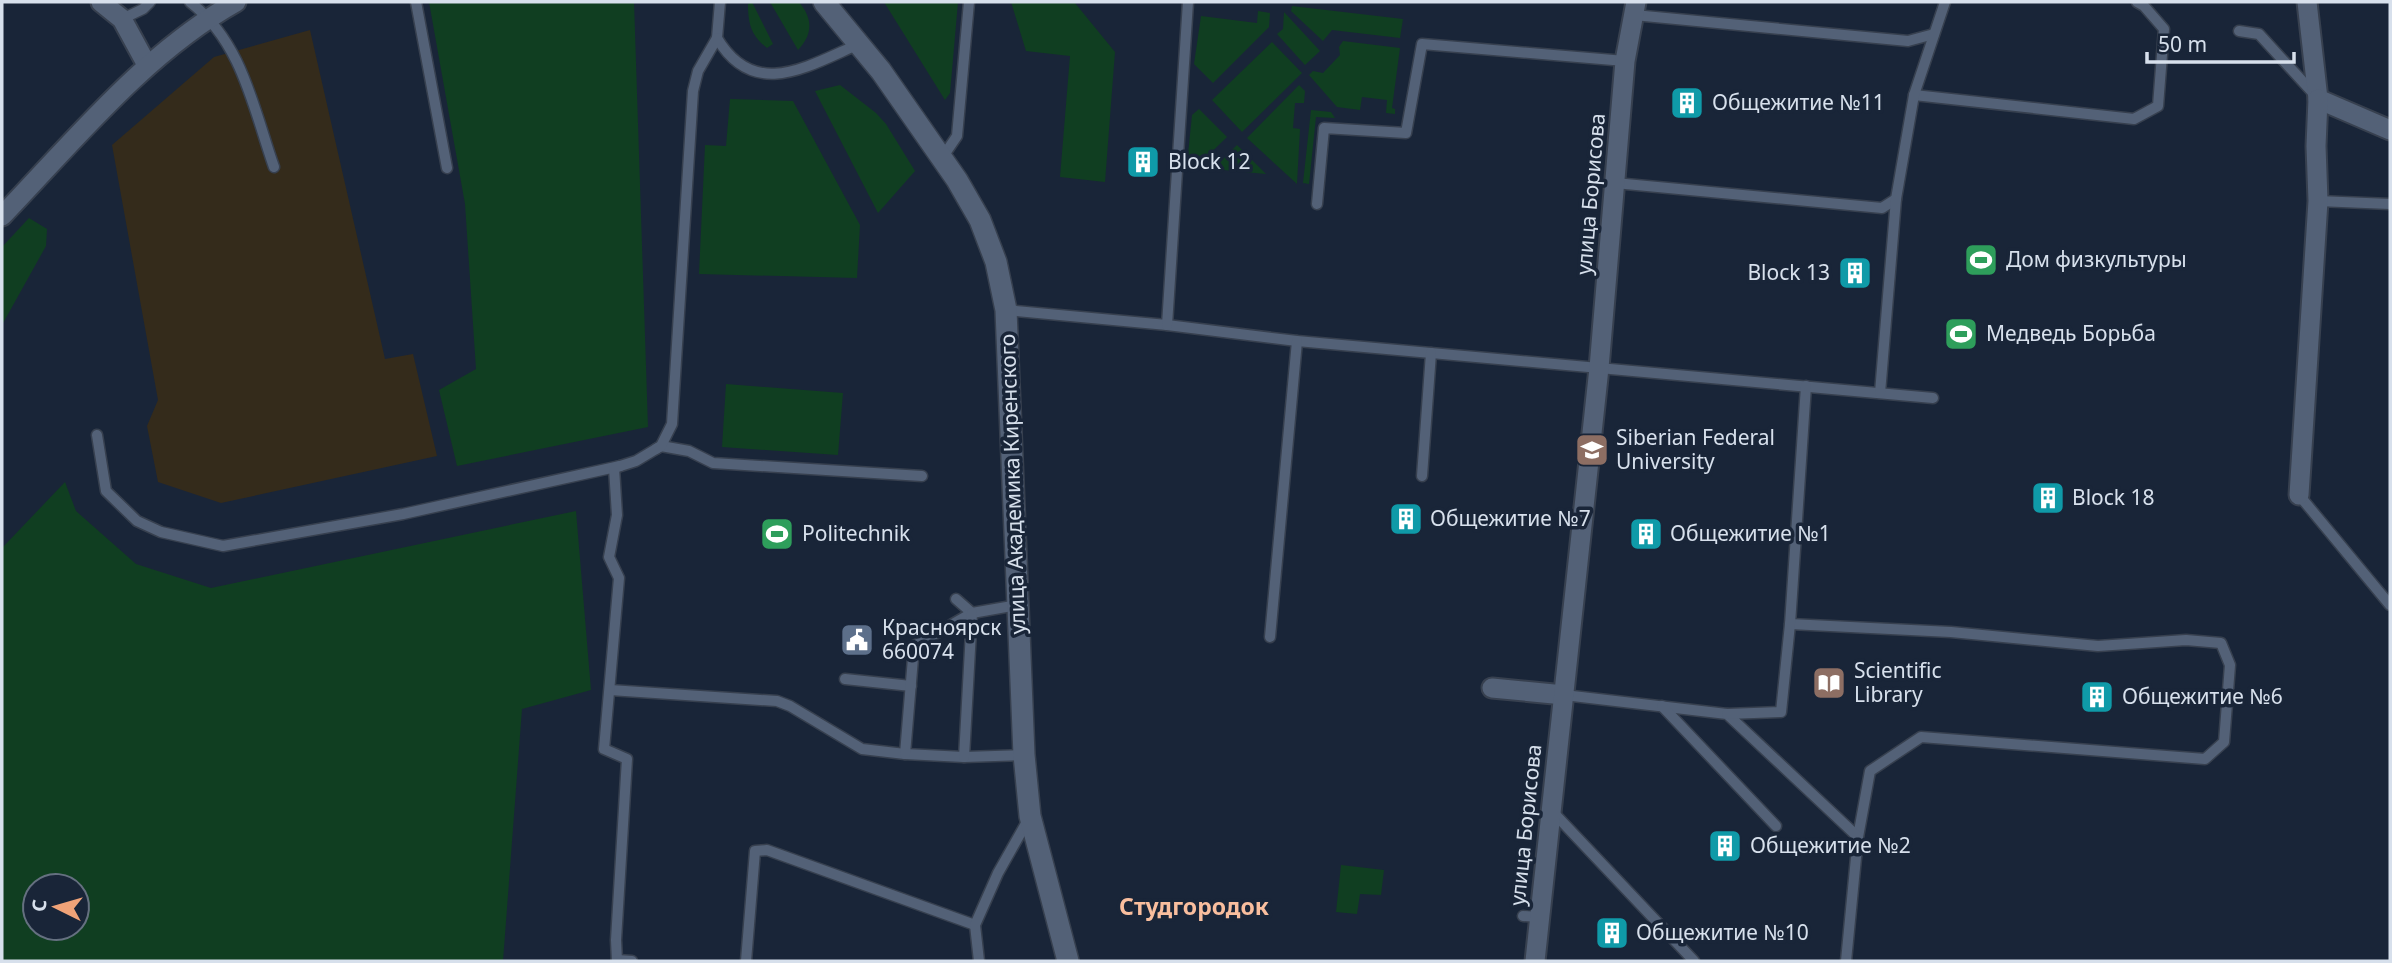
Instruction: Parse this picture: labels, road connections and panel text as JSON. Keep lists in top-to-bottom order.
{
  "streets": {
    "main road": ["улица Академика Киренского"],
    "street": ["улица Борисова"]
  },
  "districts": ["Студгородок"],
  "places": {
    "building": [
      "Общежитие №11",
      "Block 12",
      "Block 13",
      "Block 18",
      "Общежитие №7",
      "Общежитие №1",
      "Общежитие №6",
      "Общежитие №2",
      "Общежитие №10"
    ],
    "sports": ["Дом физкультуры", "Медведь Борьба", "Politechnik"],
    "school or university": ["Siberian Federal University"],
    "public building": ["Красноярск 660074"],
    "library": ["Scientific Library"]
  },
  "scale_bar": "50 m",
  "north": "left"
}
